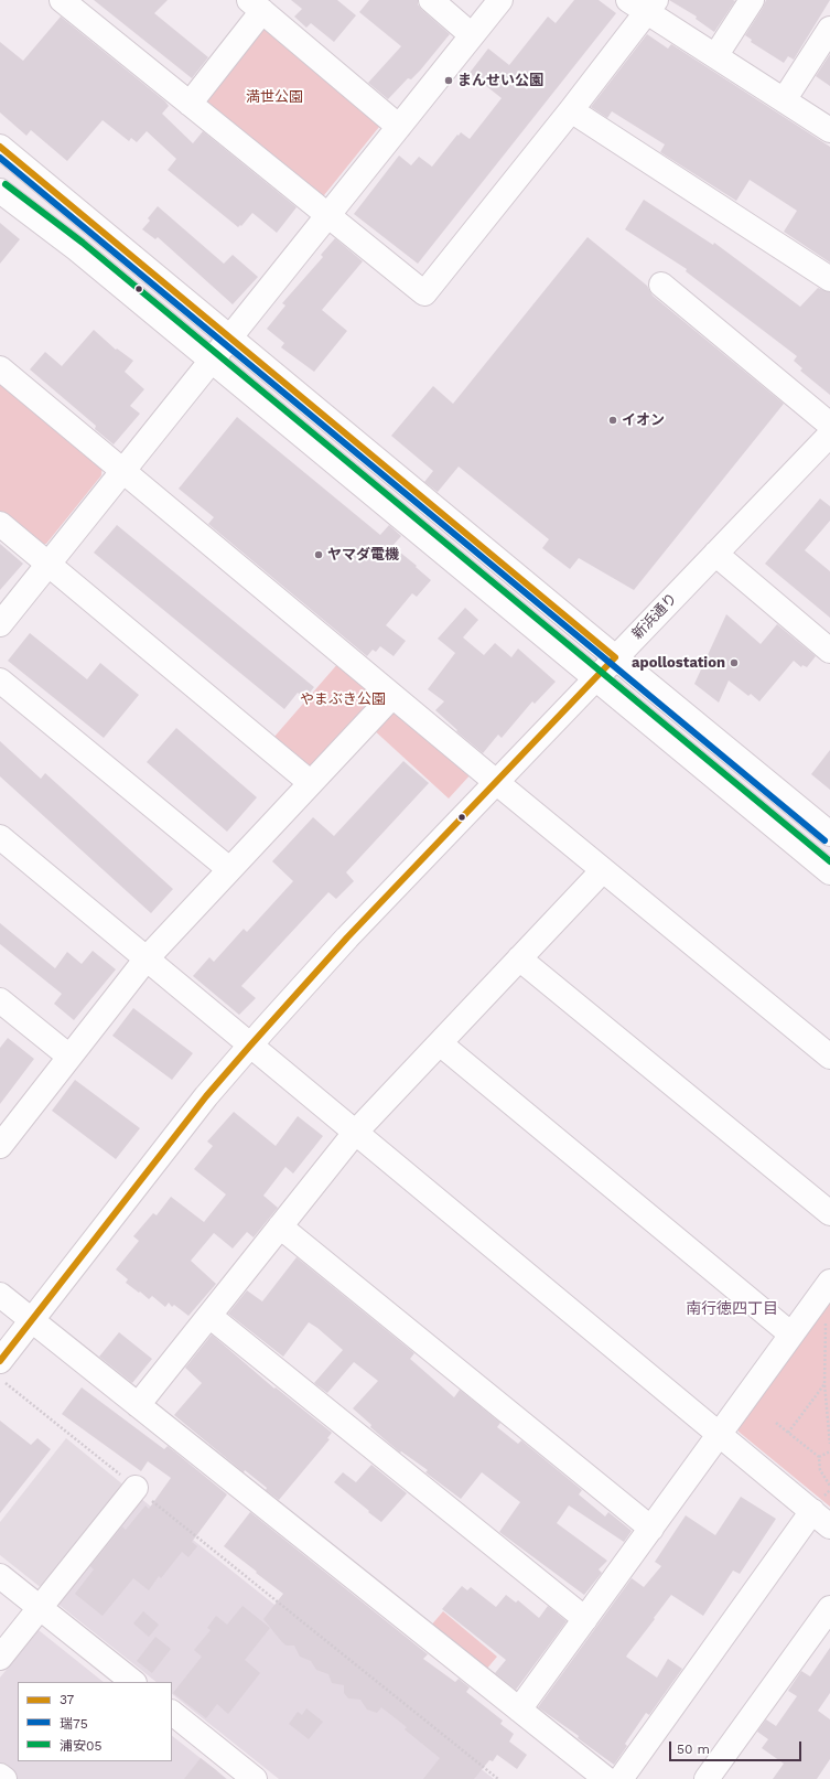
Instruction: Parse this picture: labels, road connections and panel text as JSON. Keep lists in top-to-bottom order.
{
  "streets": {
    "street": ["新浜通り"]
  },
  "districts": ["南行徳四丁目"],
  "parks": ["満世公園", "やまぶき公園"],
  "places": [
    "まんせい公園",
    "イオン",
    "ヤマダ電機",
    "apollostation"
  ],
  "lines": ["transit line 37", "transit line 瑞75", "transit line 浦安05"],
  "legend": ["37", "瑞75", "浦安05"],
  "scale_bar": "50 m"
}
